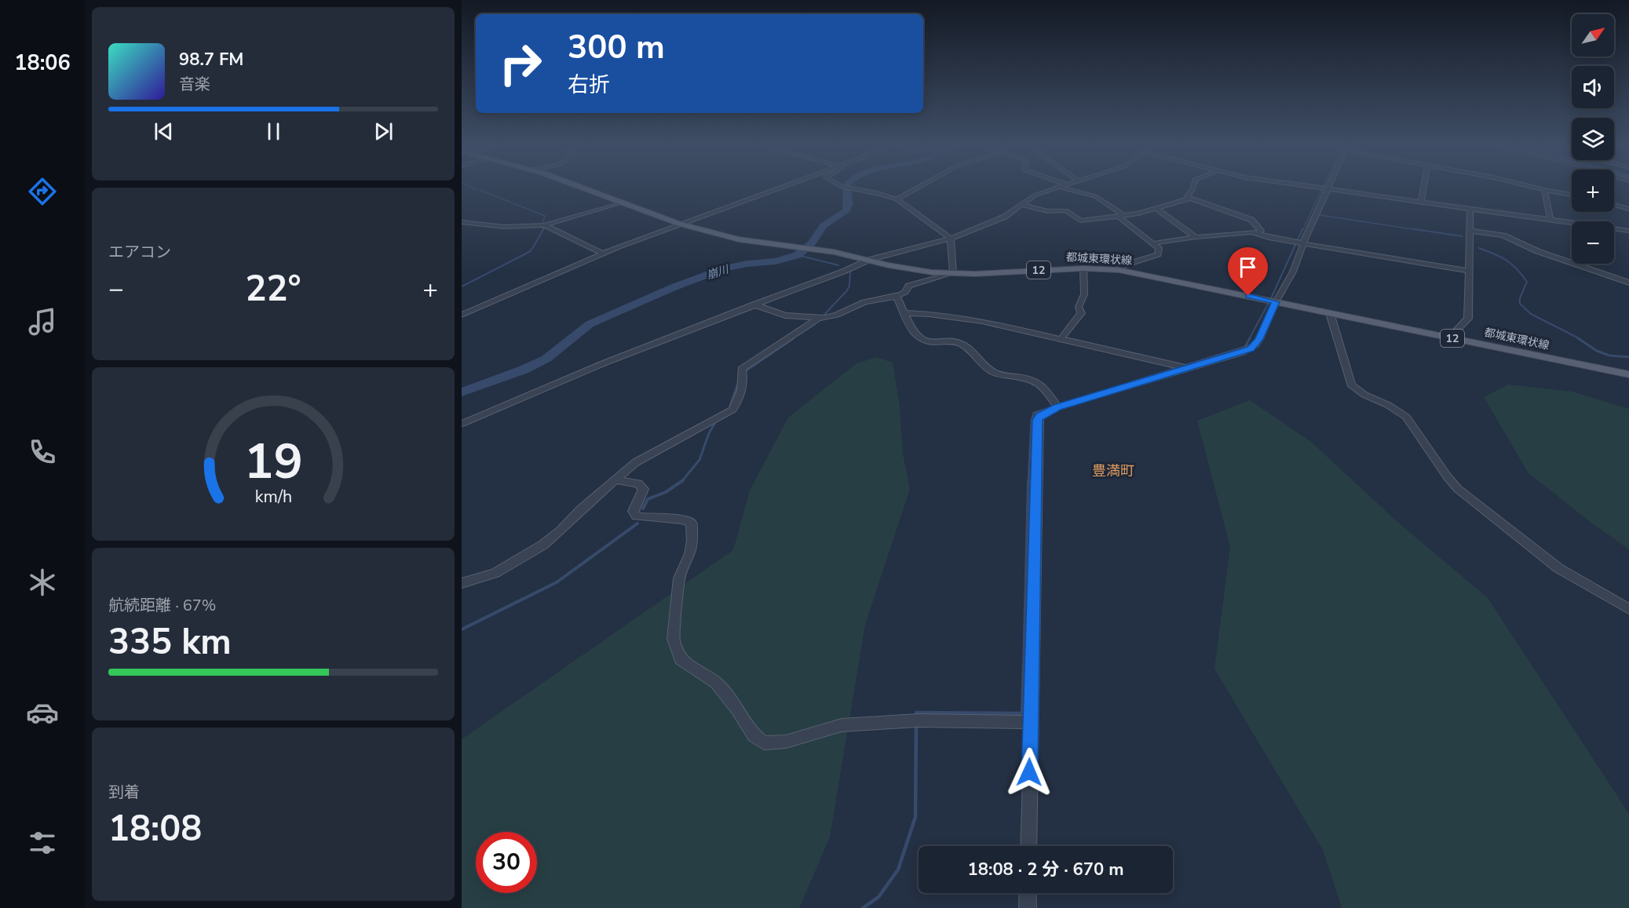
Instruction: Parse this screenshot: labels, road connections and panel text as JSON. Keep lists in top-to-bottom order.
{
  "streets": {
    "main road": ["都城東環状線", "12"]
  },
  "districts": ["豊満町"],
  "water": ["崩川"],
  "north": "top right",
  "page": {
    "tabs": "18:06",
    "map_buttons": ["+", "−"],
    "turn": ["300 m", "右折"],
    "song": ["98.7 FM", "音楽"],
    "tile": [
      "エアコン",
      ["航続距離 · 67%", "335 km"],
      ["到着", "18:08"]
    ],
    "heat": ["−", "22°", "+"],
    "limit": "30",
    "trip": "18:08 · 2 分 · 670 m",
    "gauge": ["19", "km/h"]
  }
}
